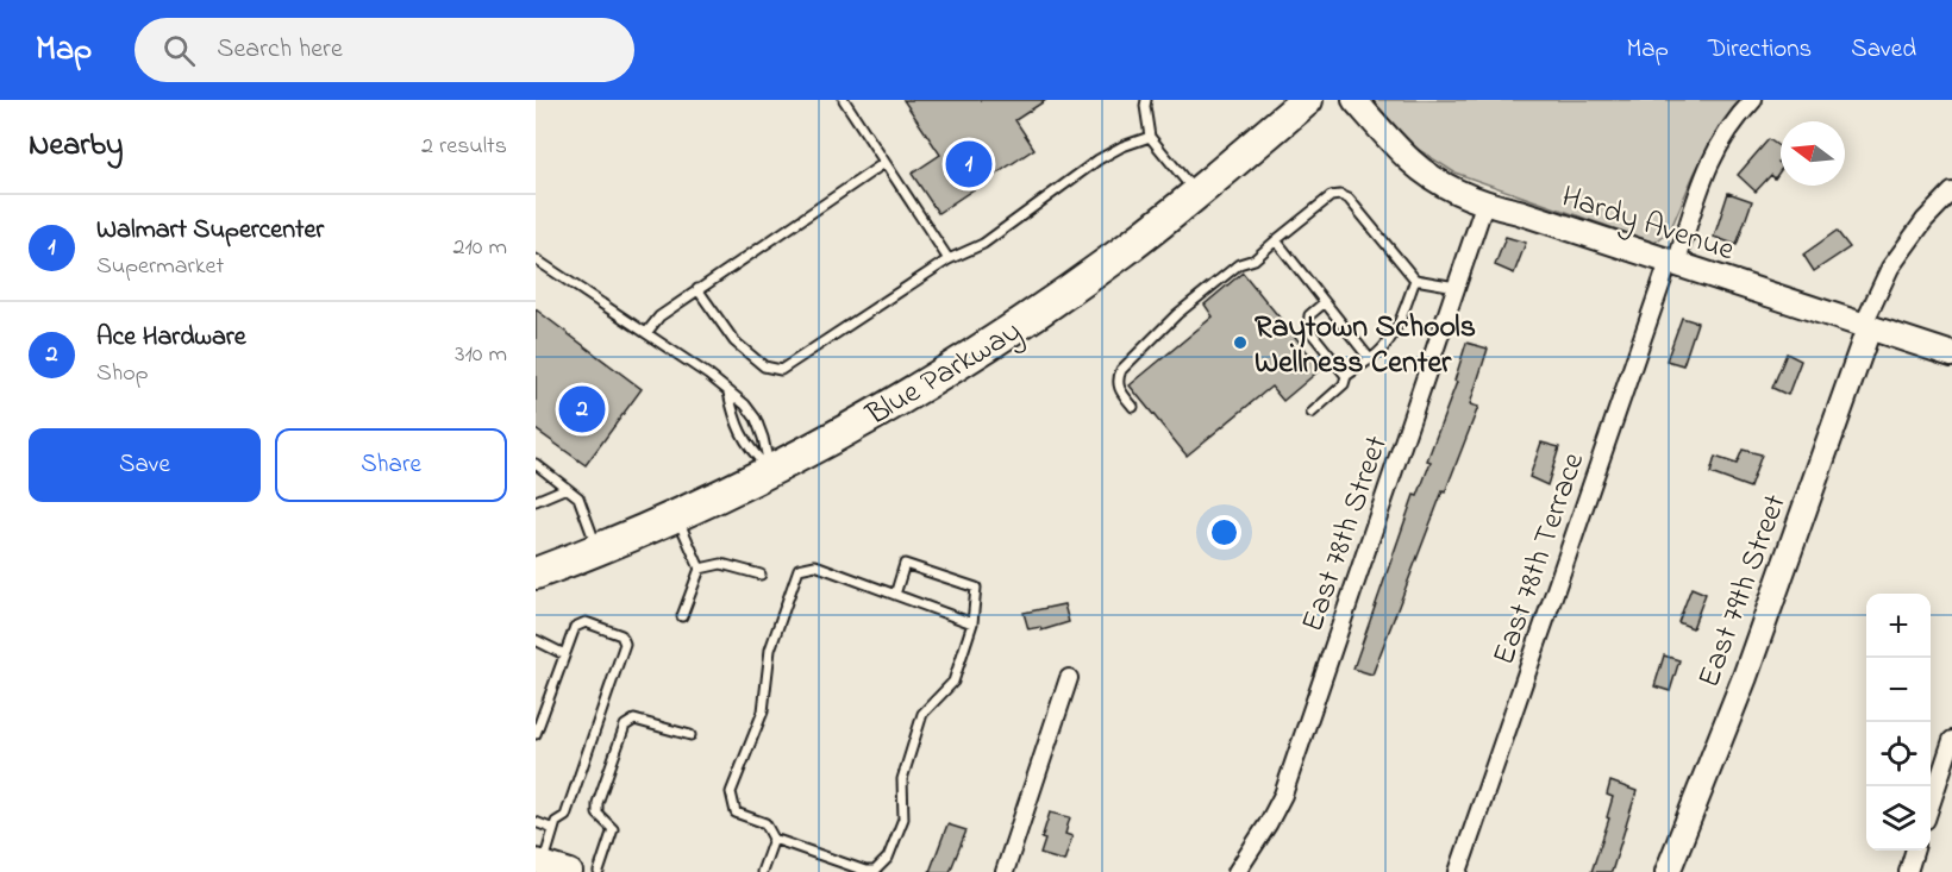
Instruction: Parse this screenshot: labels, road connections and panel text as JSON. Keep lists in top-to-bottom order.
{
  "streets": {
    "highway": ["Blue Parkway"],
    "street": [
      "Hardy Avenue",
      "East 78th Street",
      "East 78th Terrace",
      "East 79th Street"
    ]
  },
  "crossings": [
    ["Hardy Avenue", "East 78th Street"],
    ["Hardy Avenue", "East 78th Terrace"],
    ["Hardy Avenue", "East 79th Street"]
  ],
  "places": ["Raytown Schools Wellness Center"],
  "north": "left",
  "page": {
    "header": "Map",
    "search": "Search here",
    "nav": ["Map", "Directions", "Saved"],
    "heading": ["Nearby", "2 results"],
    "pins": ["1", "2"],
    "list": [
      {
        "mark": "1",
        "name": "Walmart Supercenter",
        "note": "Supermarket",
        "value": "210 m"
      },
      {
        "mark": "2",
        "name": "Ace Hardware",
        "note": "Shop",
        "value": "310 m"
      }
    ],
    "buttons": ["Save", "Share"],
    "map_buttons": ["+", "−"]
  }
}
